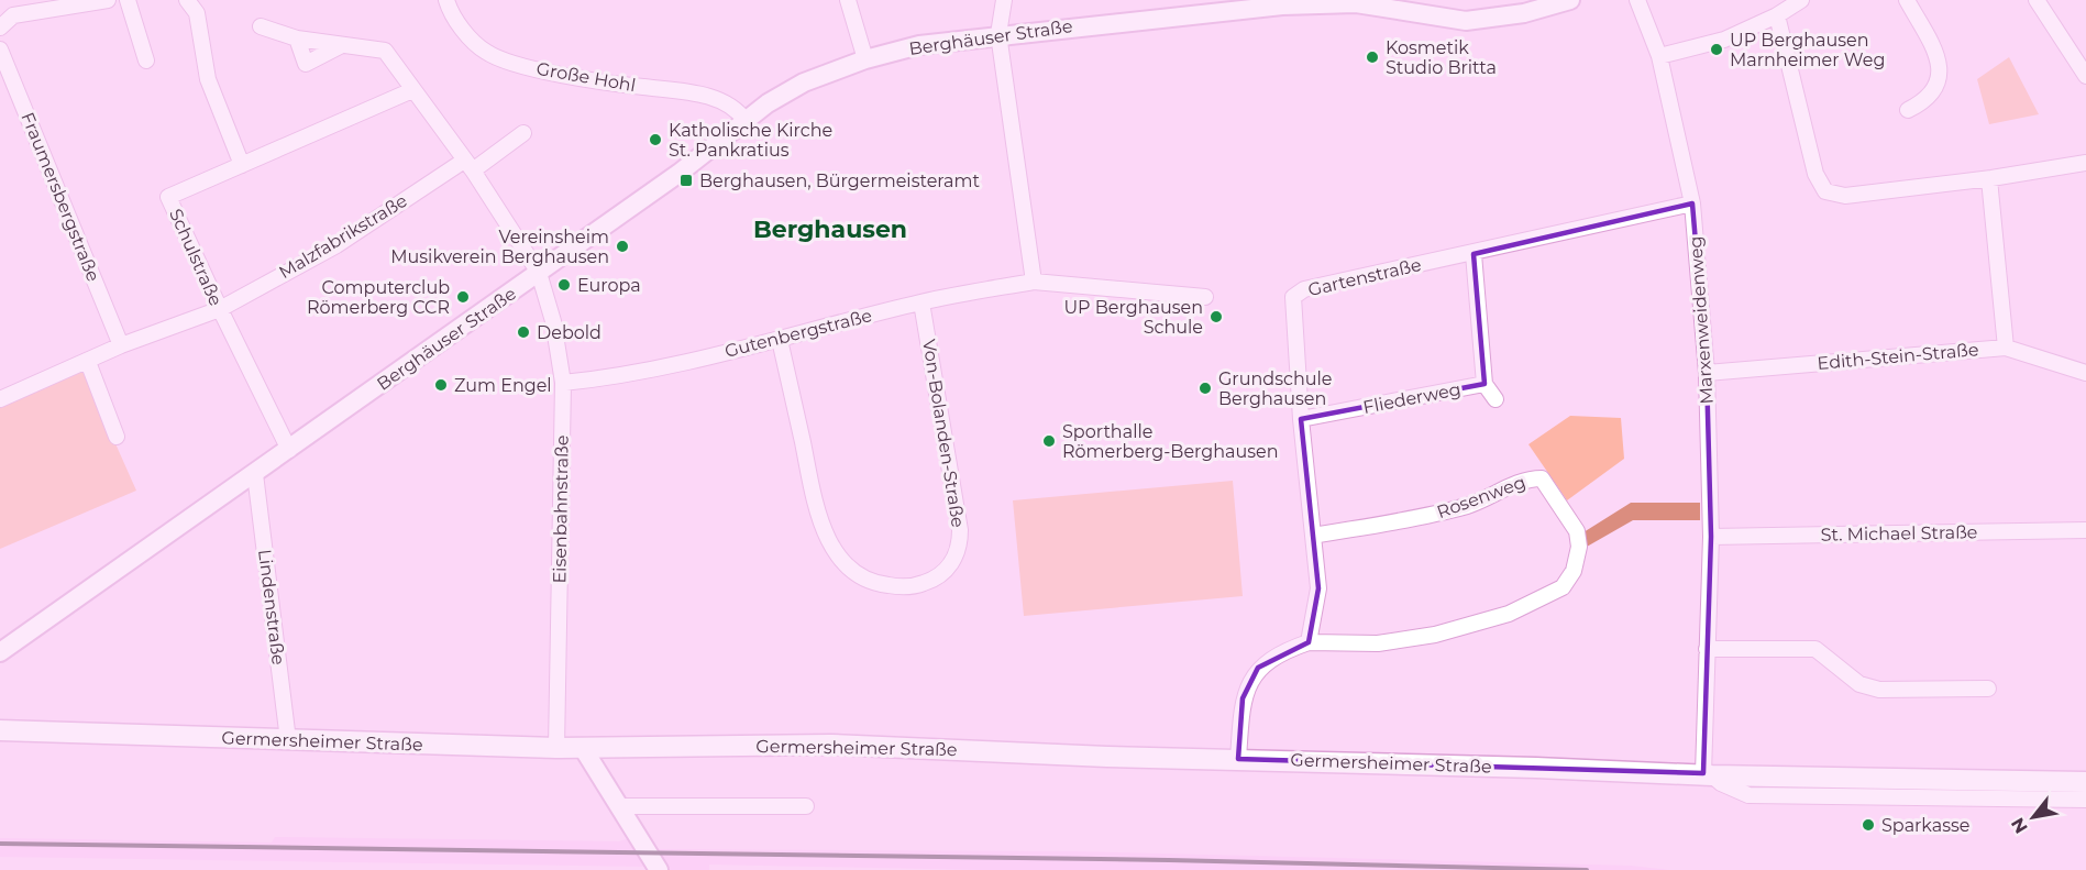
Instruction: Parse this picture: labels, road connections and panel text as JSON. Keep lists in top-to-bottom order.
{
  "streets": {
    "main road": ["Germersheimer Straße"],
    "street": [
      "Berghäuser Straße",
      "Große Hohl",
      "Fraumersbergstraße",
      "Malzfabrikstraße",
      "Schulstraße",
      "Gartenstraße",
      "Marxenweidenweg",
      "Gutenbergstraße",
      "Edith-Stein-Straße",
      "Fliederweg",
      "Von-Bolanden-Straße",
      "Rosenweg",
      "Eisenbahnstraße",
      "St. Michael Straße",
      "Lindenstraße"
    ]
  },
  "crossings": [
    ["Berghäuser Straße", "Große Hohl"],
    ["Berghäuser Straße", "Schulstraße"],
    ["Berghäuser Straße", "Eisenbahnstraße"],
    ["Berghäuser Straße", "Lindenstraße"],
    ["Fraumersbergstraße", "Malzfabrikstraße"],
    ["Malzfabrikstraße", "Schulstraße"],
    ["Malzfabrikstraße", "Eisenbahnstraße"],
    ["Schulstraße", "Eisenbahnstraße"],
    ["Gartenstraße", "Marxenweidenweg"],
    ["Gartenstraße", "Fliederweg"],
    ["Gartenstraße", "Rosenweg"],
    ["Marxenweidenweg", "Edith-Stein-Straße"],
    ["Marxenweidenweg", "St. Michael Straße"],
    ["Marxenweidenweg", "Germersheimer Straße"],
    ["Gutenbergstraße", "Von-Bolanden-Straße"],
    ["Gutenbergstraße", "Eisenbahnstraße"],
    ["Eisenbahnstraße", "Germersheimer Straße"],
    ["Lindenstraße", "Germersheimer Straße"]
  ],
  "districts": ["Berghausen"],
  "places": {
    "other": [
      "UP Berghausen Marnheimer Weg",
      "Kosmetik Studio Britta",
      "Katholische Kirche St. Pankratius",
      "Vereinsheim Musikverein Berghausen",
      "Europa",
      "Computerclub Römerberg CCR",
      "UP Berghausen Schule",
      "Debold",
      "Zum Engel",
      "Grundschule Berghausen",
      "Sporthalle Römerberg-Berghausen",
      "Sparkasse"
    ],
    "transit": ["Berghausen, Bürgermeisteramt"]
  },
  "north": "bottom left"
}
